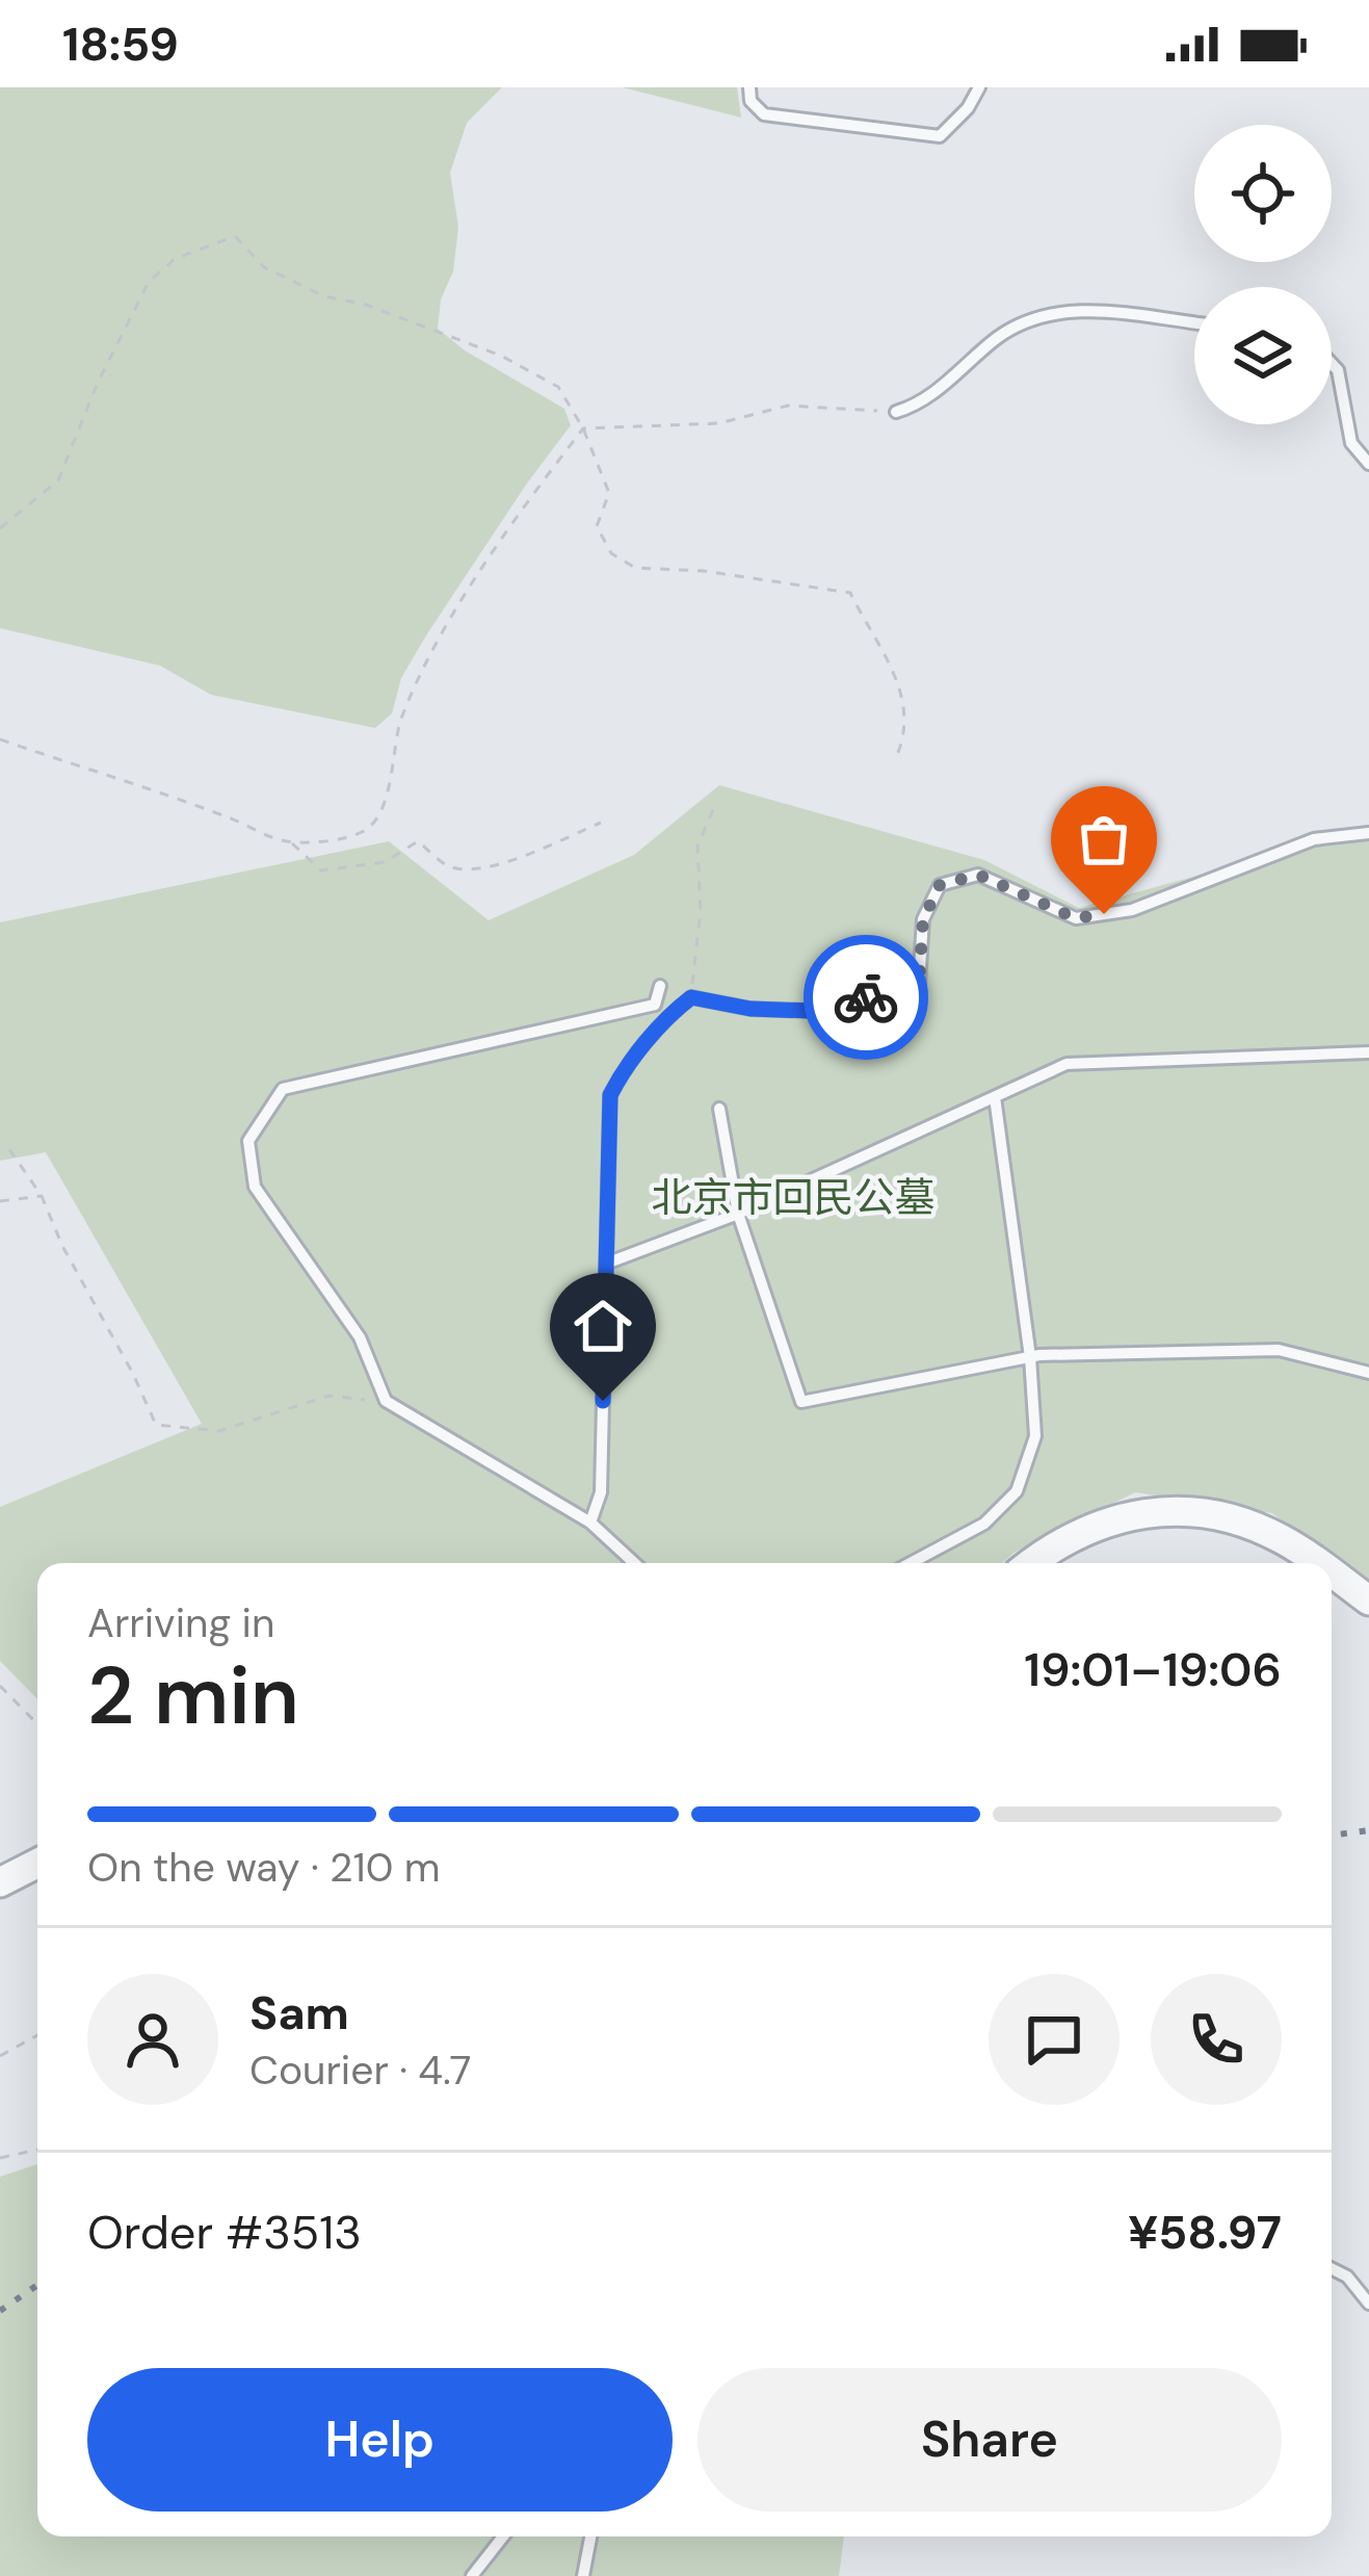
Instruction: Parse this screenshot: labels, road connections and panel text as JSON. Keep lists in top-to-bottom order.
{
  "parks": ["北京市回民公墓"],
  "page": {
    "status": "18:59",
    "heading": ["2 min", "Arriving in", "19:01–19:06"],
    "panel": [
      "Sam",
      "Courier · 4.7",
      "Order #3513",
      "¥58.97"
    ],
    "bar": "On the way · 210 m",
    "buttons": ["Help", "Share"]
  }
}
